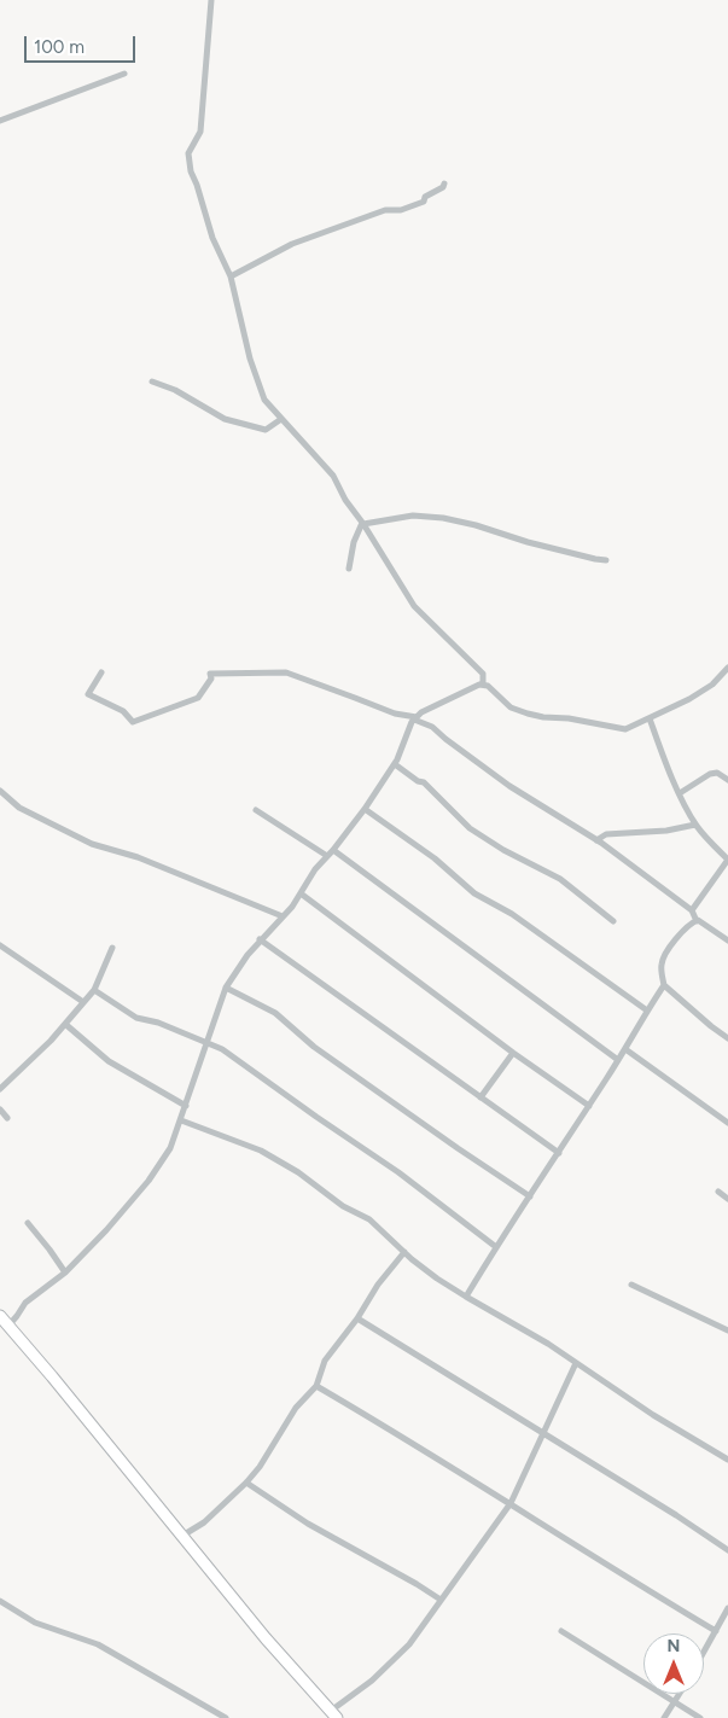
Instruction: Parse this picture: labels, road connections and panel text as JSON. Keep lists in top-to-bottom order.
{
  "scale_bar": "100 m",
  "north": "top"
}
